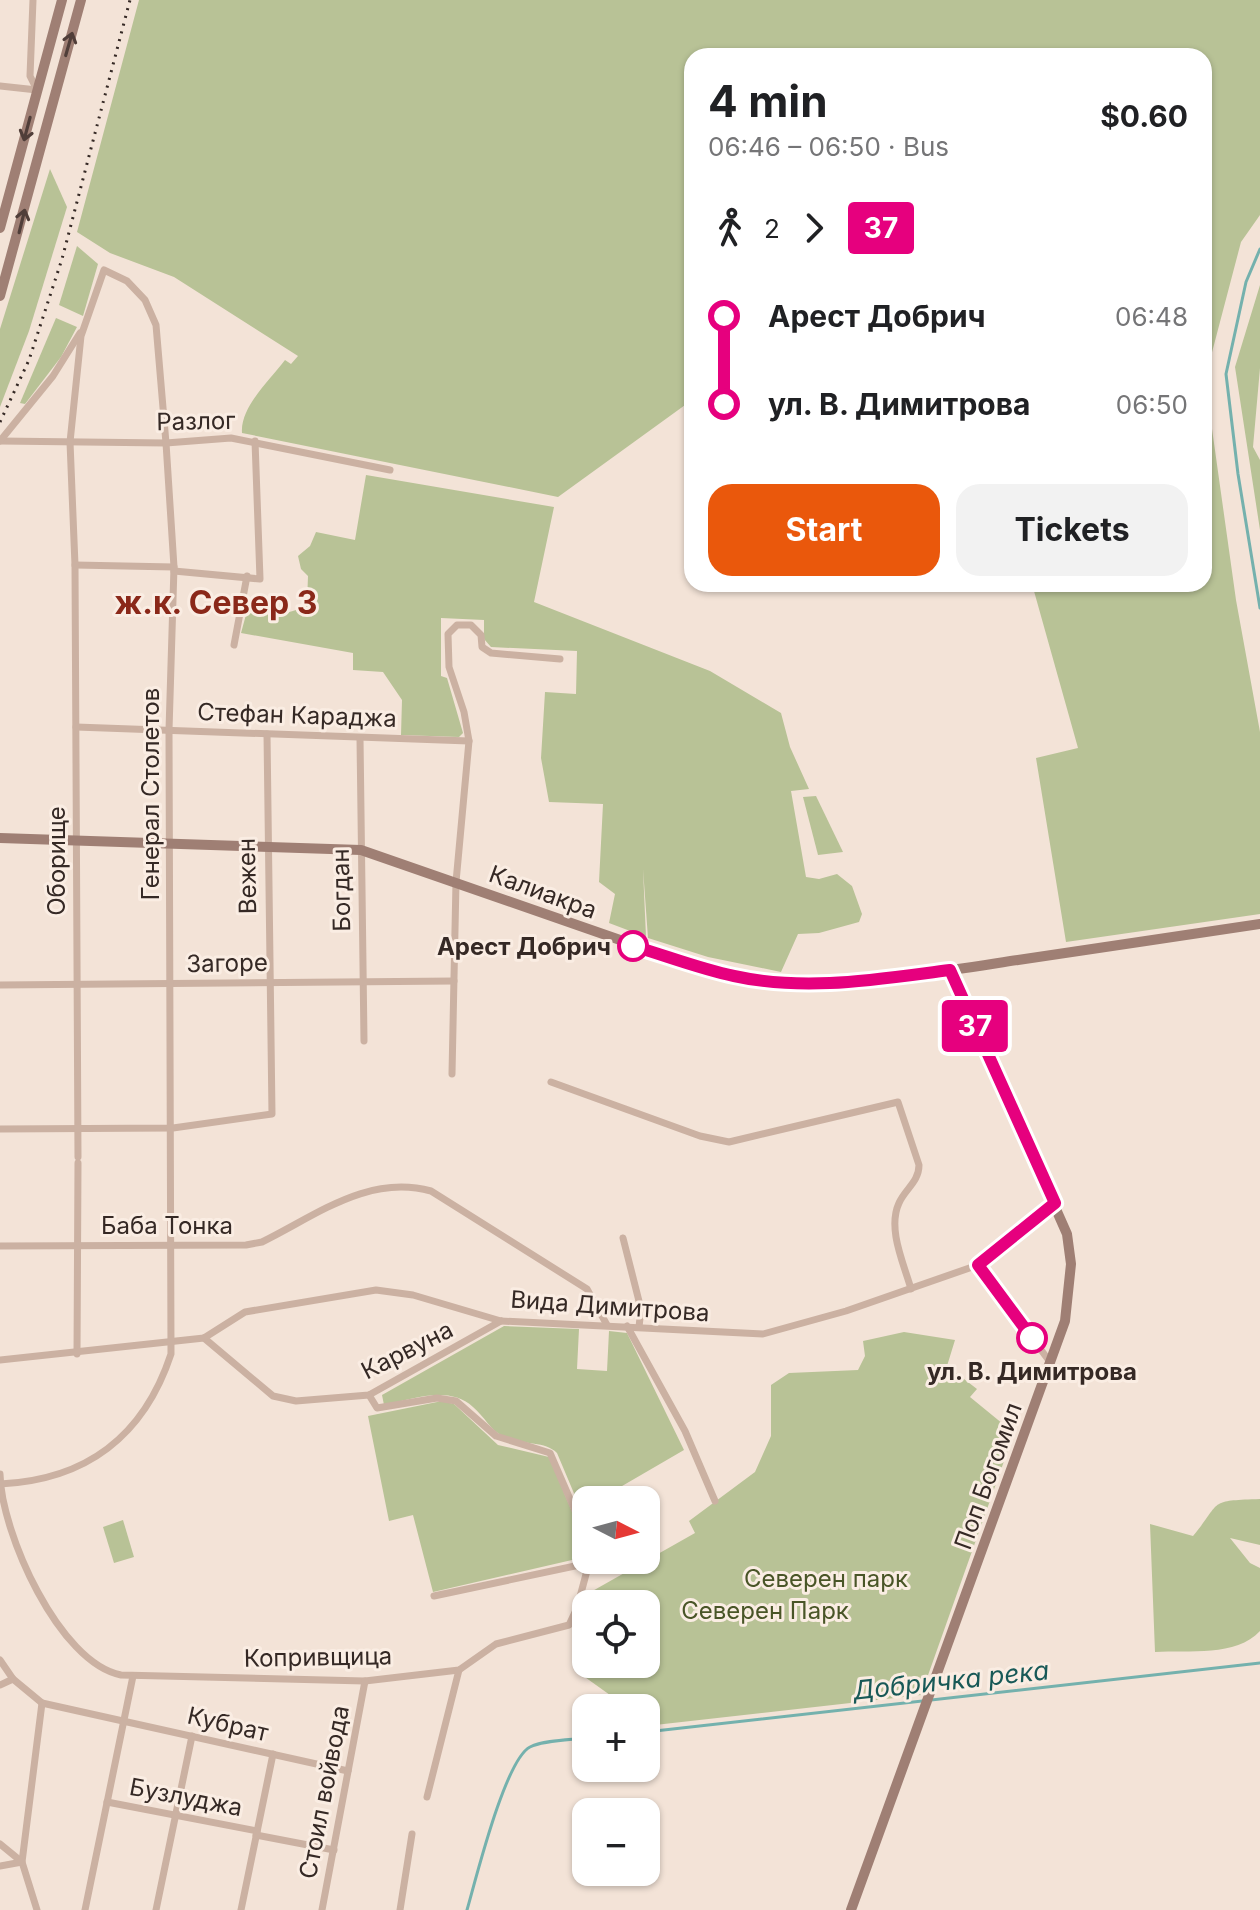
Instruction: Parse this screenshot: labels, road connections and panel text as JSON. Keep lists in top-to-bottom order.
{
  "streets": {
    "street": [
      "Разлог",
      "Стефан Караджа",
      "Генерал Столетов",
      "Оборище",
      "Вежен",
      "Богдан",
      "Калиакра",
      "Загоре",
      "Баба Тонка",
      "Вида Димитрова",
      "Карвуна",
      "Поп Богомил",
      "Копривщица",
      "Кубрат",
      "Стоил войвода",
      "Бузлуджа"
    ]
  },
  "crossings": [
    ["Разлог", "Генерал Столетов"],
    ["Разлог", "Оборище"],
    ["Стефан Караджа", "Генерал Столетов"],
    ["Стефан Караджа", "Оборище"],
    ["Стефан Караджа", "Вежен"],
    ["Стефан Караджа", "Богдан"],
    ["Генерал Столетов", "Оборище"],
    ["Генерал Столетов", "Вежен"],
    ["Генерал Столетов", "Калиакра"],
    ["Генерал Столетов", "Загоре"],
    ["Генерал Столетов", "Баба Тонка"],
    ["Генерал Столетов", "Вида Димитрова"],
    ["Генерал Столетов", "Копривщица"],
    ["Оборище", "Калиакра"],
    ["Оборище", "Загоре"],
    ["Оборище", "Баба Тонка"],
    ["Оборище", "Вида Димитрова"],
    ["Вежен", "Калиакра"],
    ["Вежен", "Загоре"],
    ["Богдан", "Калиакра"],
    ["Богдан", "Загоре"],
    ["Калиакра", "Поп Богомил"],
    ["Баба Тонка", "Вида Димитрова"],
    ["Вида Димитрова", "Карвуна"],
    ["Вида Димитрова", "Поп Богомил"],
    ["Копривщица", "Стоил войвода"],
    ["Кубрат", "Стоил войвода"],
    ["Стоил войвода", "Бузлуджа"]
  ],
  "districts": ["ж.к. Север 3"],
  "water": ["Добричка река"],
  "parks": ["Северен парк", "Северен Парк"],
  "places": ["Арест Добрич", "ул. В. Димитрова"],
  "lines": ["bus line 37"],
  "north": "right",
  "page": {
    "on_map": "37",
    "heading": ["4 min", "06:46 – 06:50 · Bus", "$0.60"],
    "legs": ["2", "37"],
    "list": [
      {
        "name": "Арест Добрич",
        "value": "06:48"
      },
      {
        "name": "ул. В. Димитрова",
        "value": "06:50"
      }
    ],
    "buttons": ["Start", "Tickets"],
    "map_buttons": ["+", "−"]
  }
}
